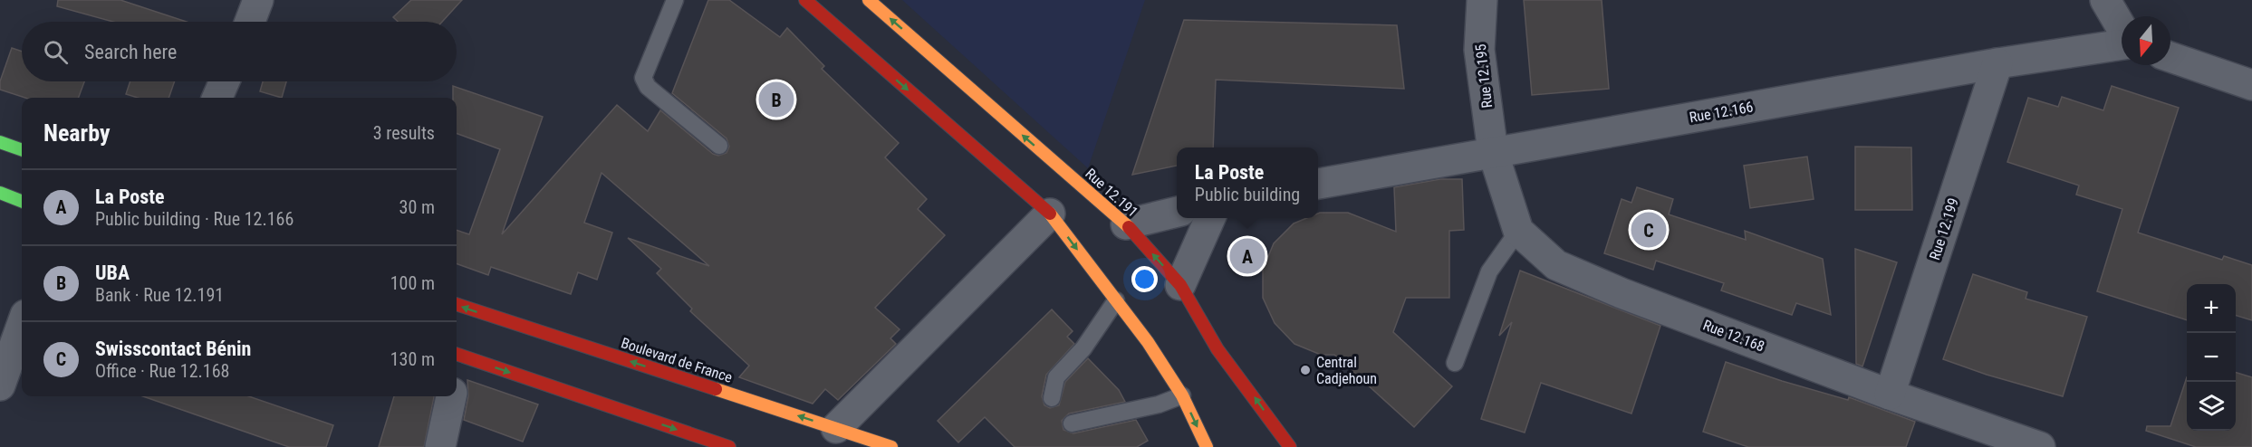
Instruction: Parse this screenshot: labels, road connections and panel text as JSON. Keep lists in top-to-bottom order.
{
  "streets": {
    "main road": ["Rue 12.191", "Boulevard de France"],
    "street": [
      "Rue 12.195",
      "Rue 12.166",
      "Rue 12.199",
      "Rue 12.168"
    ]
  },
  "crossings": [
    ["Rue 12.195", "Rue 12.166"],
    ["Rue 12.166", "Rue 12.199"],
    ["Rue 12.199", "Rue 12.168"]
  ],
  "places": ["Central Cadjehoun"],
  "north": "bottom",
  "page": {
    "search": "Search here",
    "pins": ["B", "C", "A"],
    "heading": ["Nearby", "3 results"],
    "popup": ["La Poste", "Public building"],
    "list": [
      {
        "mark": "A",
        "name": "La Poste",
        "note": "Public building · Rue 12.166",
        "value": "30 m"
      },
      {
        "mark": "B",
        "name": "UBA",
        "note": "Bank · Rue 12.191",
        "value": "100 m"
      },
      {
        "mark": "C",
        "name": "Swisscontact Bénin",
        "note": "Office · Rue 12.168",
        "value": "130 m"
      }
    ],
    "map_buttons": ["+", "−"]
  }
}
